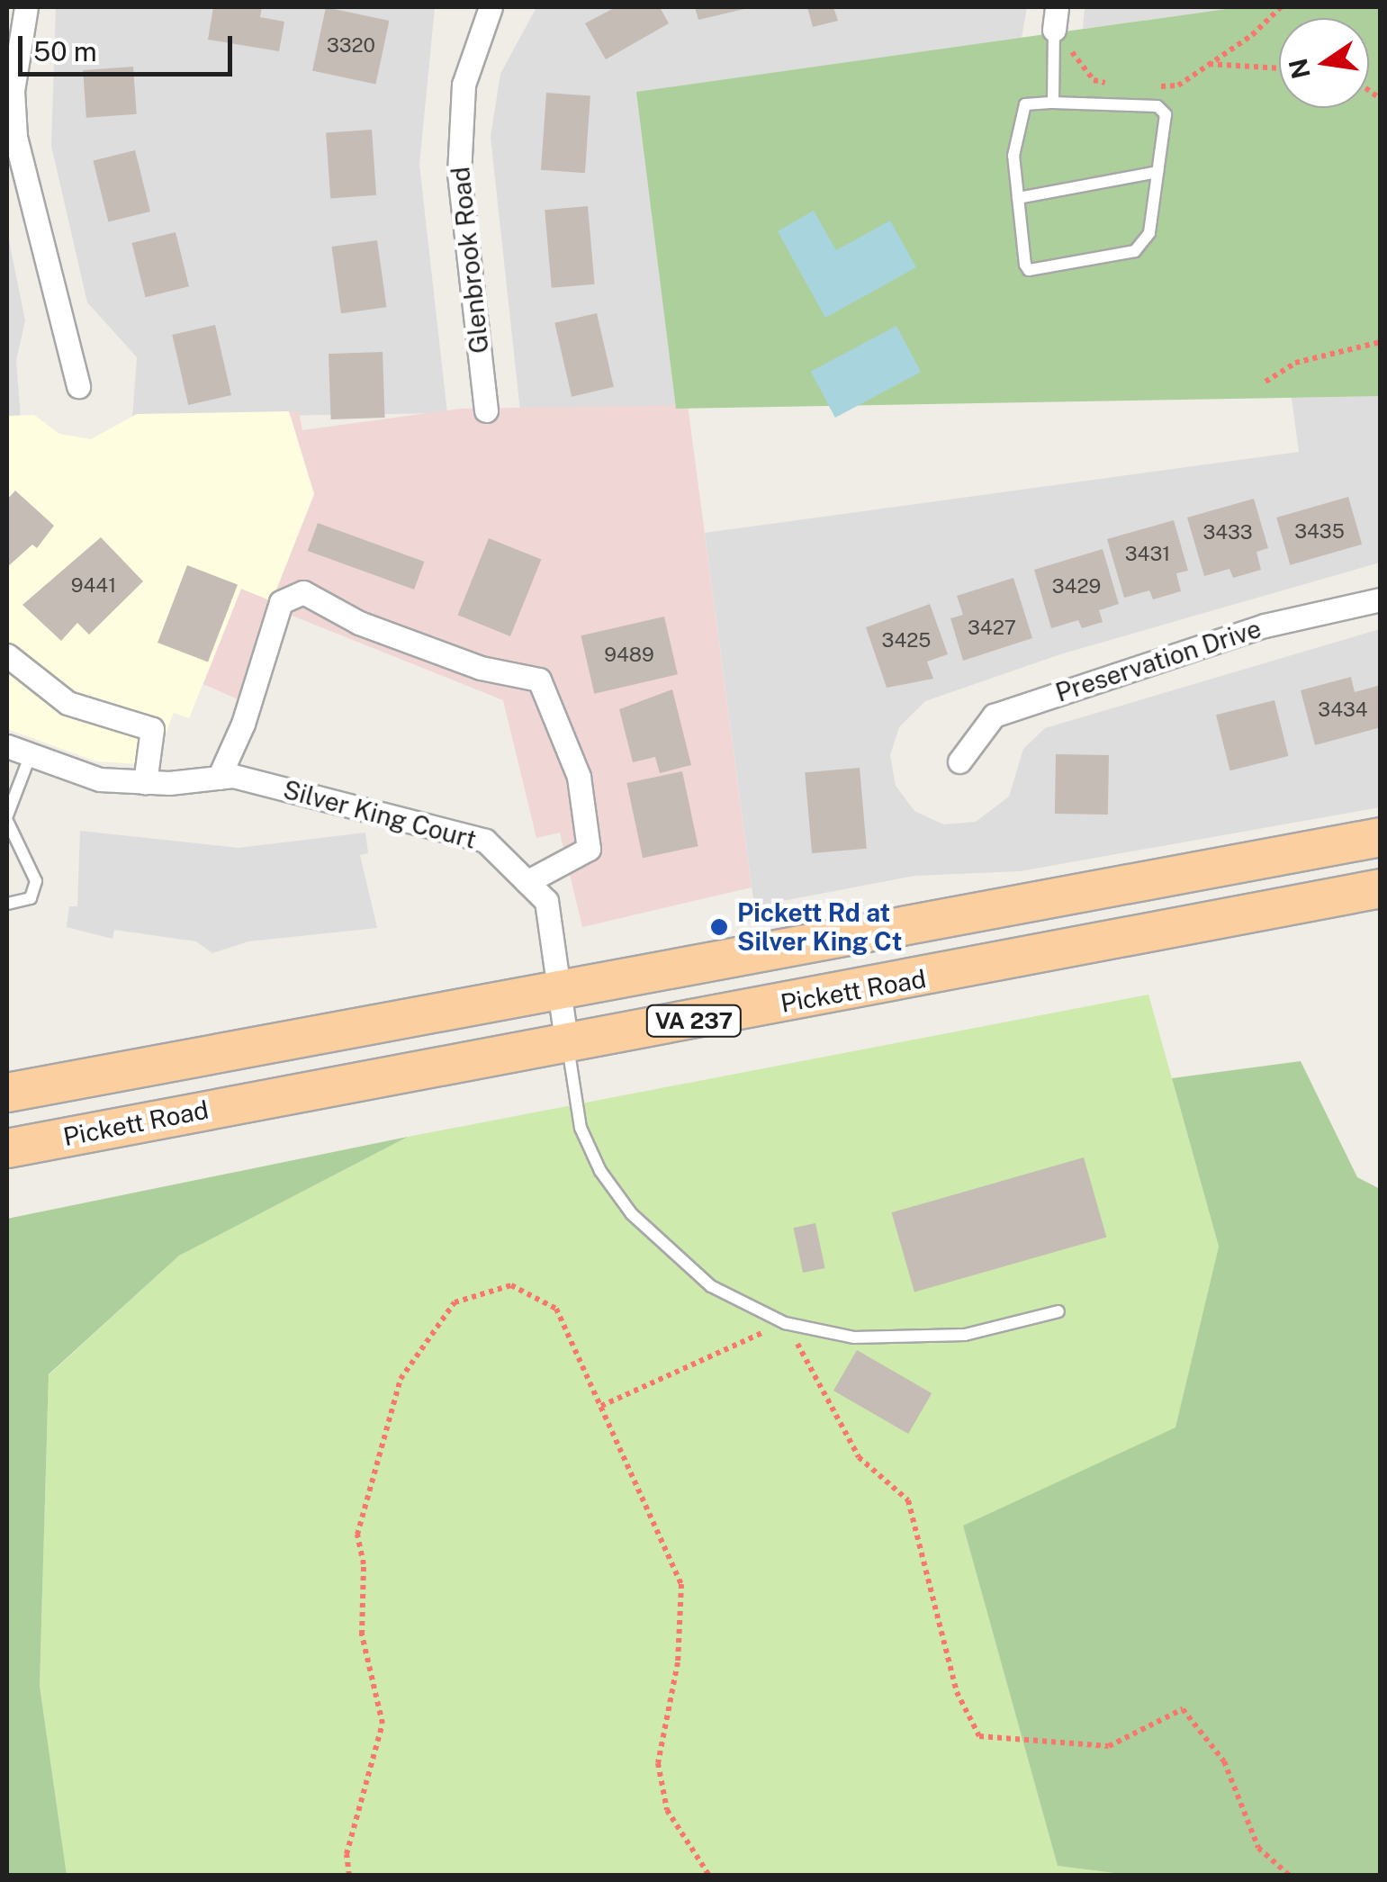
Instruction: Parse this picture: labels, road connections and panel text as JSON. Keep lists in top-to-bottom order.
{
  "streets": {
    "main road": ["Pickett Road", "VA 237"],
    "street": ["Glenbrook Road", "Preservation Drive", "Silver King Court"]
  },
  "crossings": [
    ["Silver King Court", "Pickett Road"],
    ["Silver King Court", "VA 237"]
  ],
  "places": ["Pickett Rd at Silver King Ct"],
  "house_numbers": [
    "3320",
    "3435",
    "3433",
    "3431",
    "9441",
    "3429",
    "3427",
    "3425",
    "9489",
    "3434"
  ],
  "scale_bar": "50 m",
  "north": "left"
}
